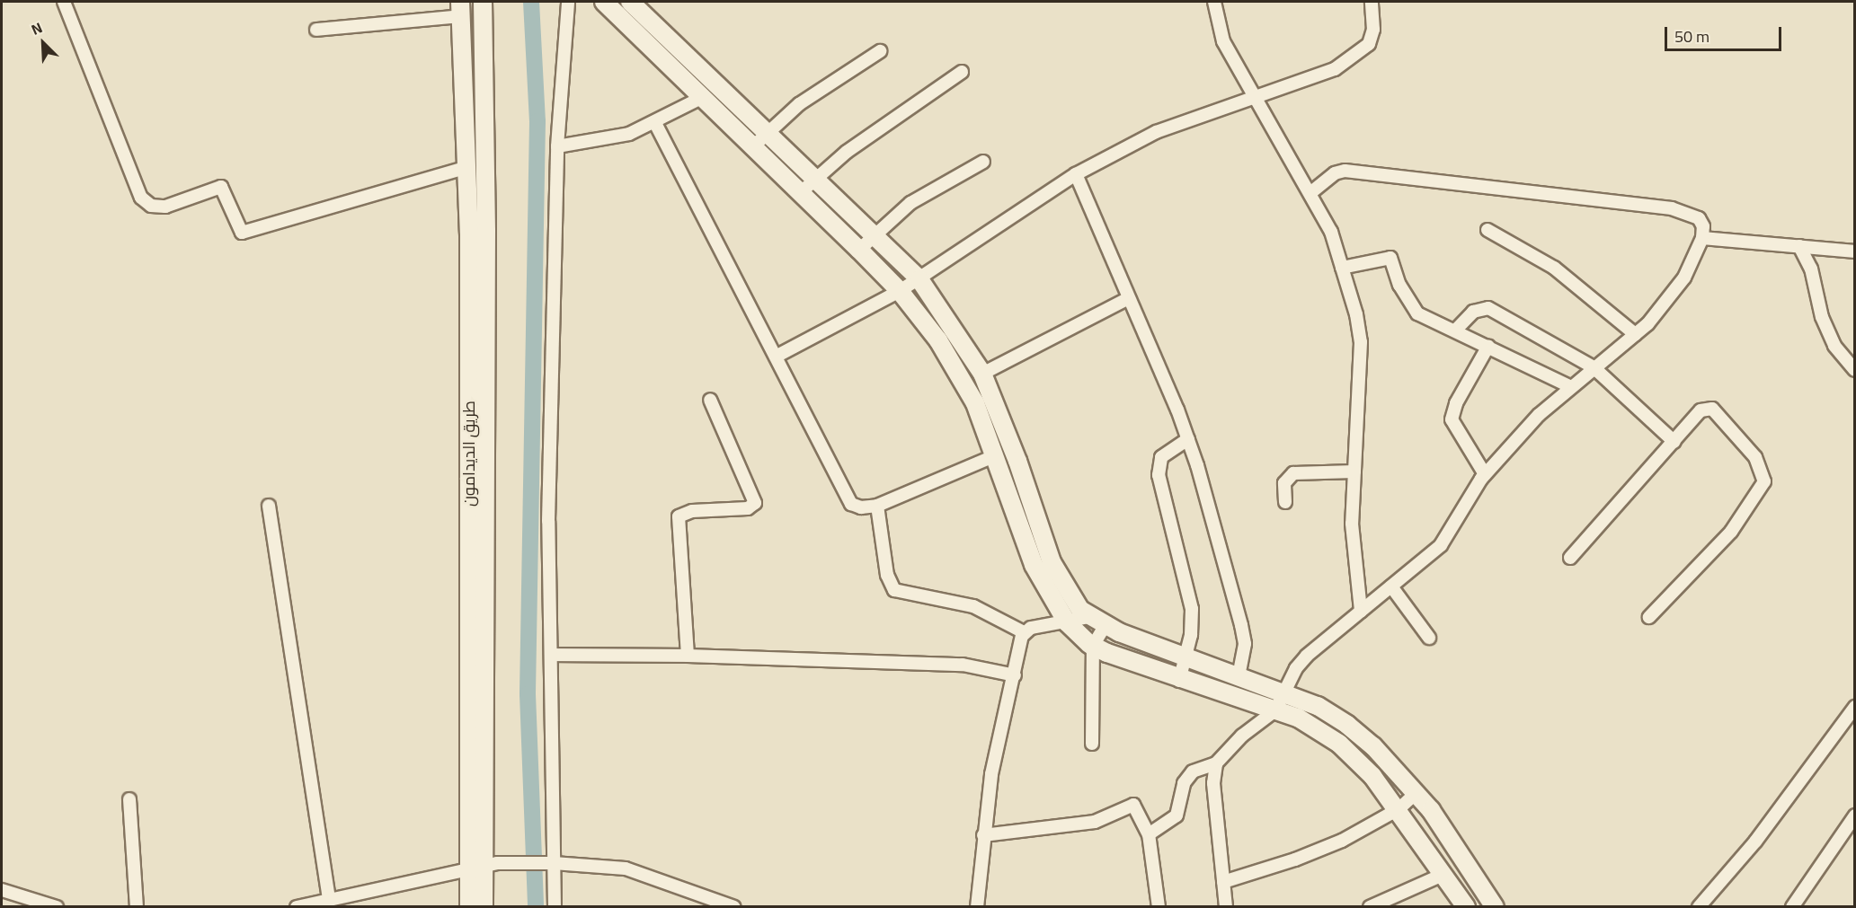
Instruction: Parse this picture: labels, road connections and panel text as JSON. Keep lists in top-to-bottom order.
{
  "streets": {
    "street": ["طريق الديدامون"]
  },
  "scale_bar": "50 m",
  "north": "top left"
}
